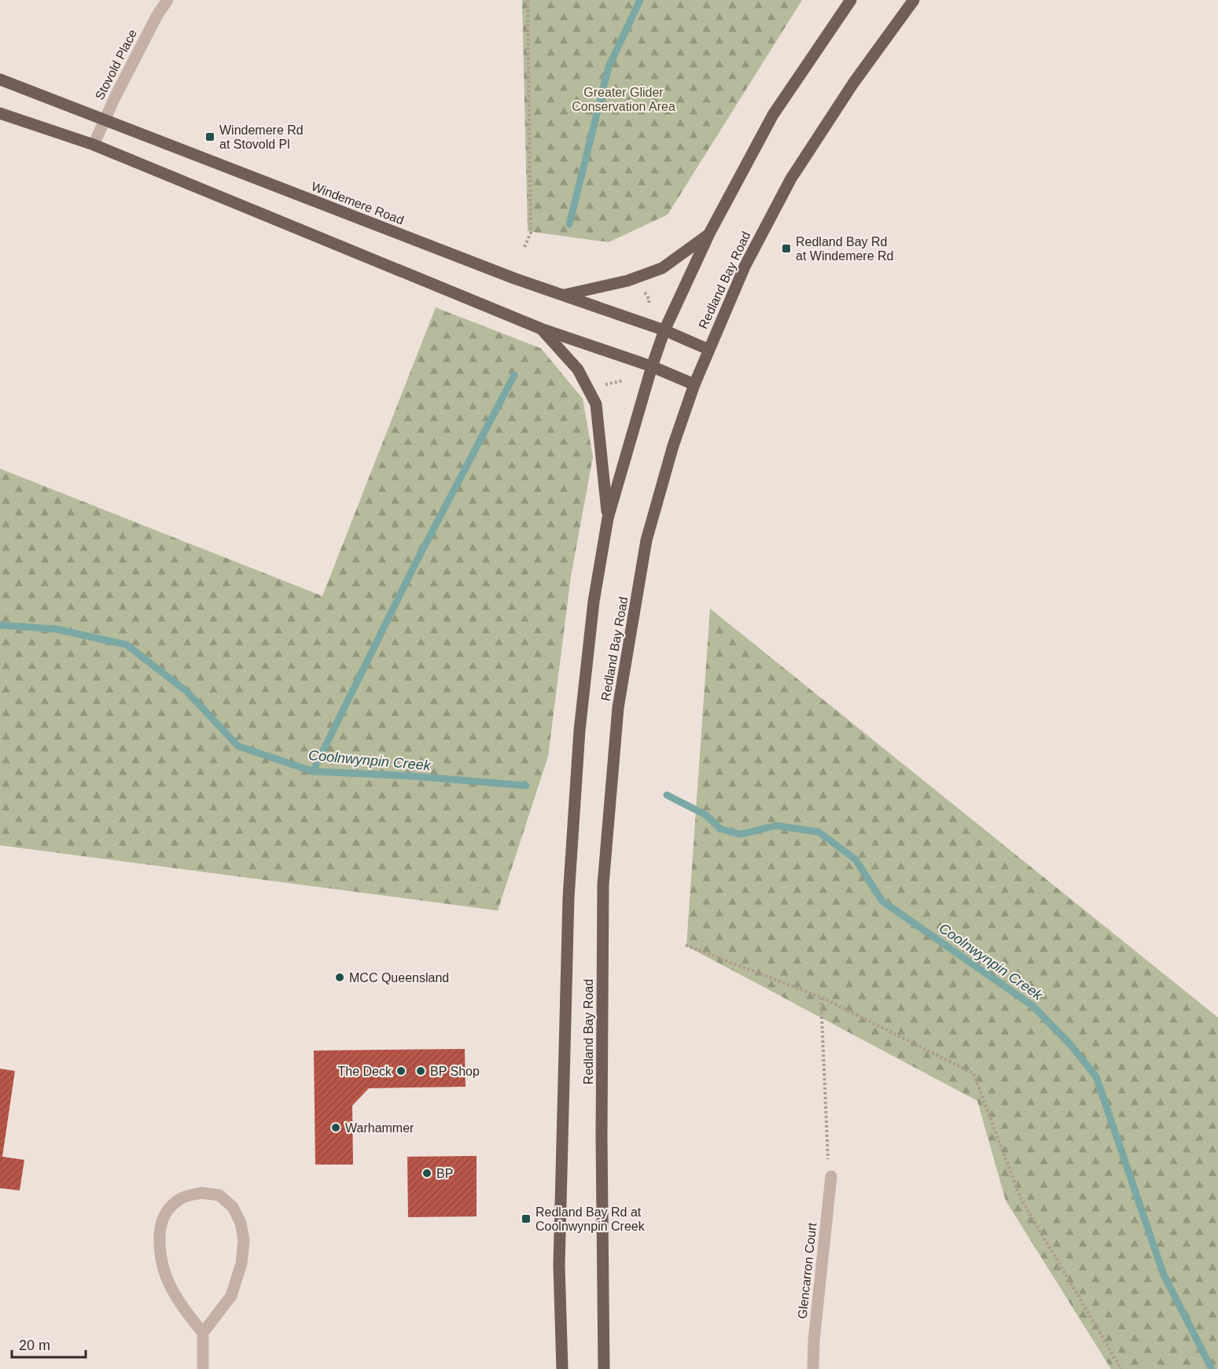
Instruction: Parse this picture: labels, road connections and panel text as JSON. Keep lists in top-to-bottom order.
{
  "streets": {
    "main road": ["Windemere Road", "Redland Bay Road"],
    "street": ["Stovold Place", "Glencarron Court"]
  },
  "crossings": [
    ["Stovold Place", "Windemere Road"],
    ["Windemere Road", "Redland Bay Road"]
  ],
  "water": ["Coolnwynpin Creek"],
  "parks": ["Greater Glider Conservation Area"],
  "places": {
    "transit": ["Windemere Rd at Stovold Pl", "Redland Bay Rd at Windemere Rd", "Redland Bay Rd at Coolnwynpin Creek"],
    "other": [
      "MCC Queensland",
      "The Deck",
      "BP Shop",
      "Warhammer",
      "BP"
    ]
  },
  "scale_bar": "20 m"
}
